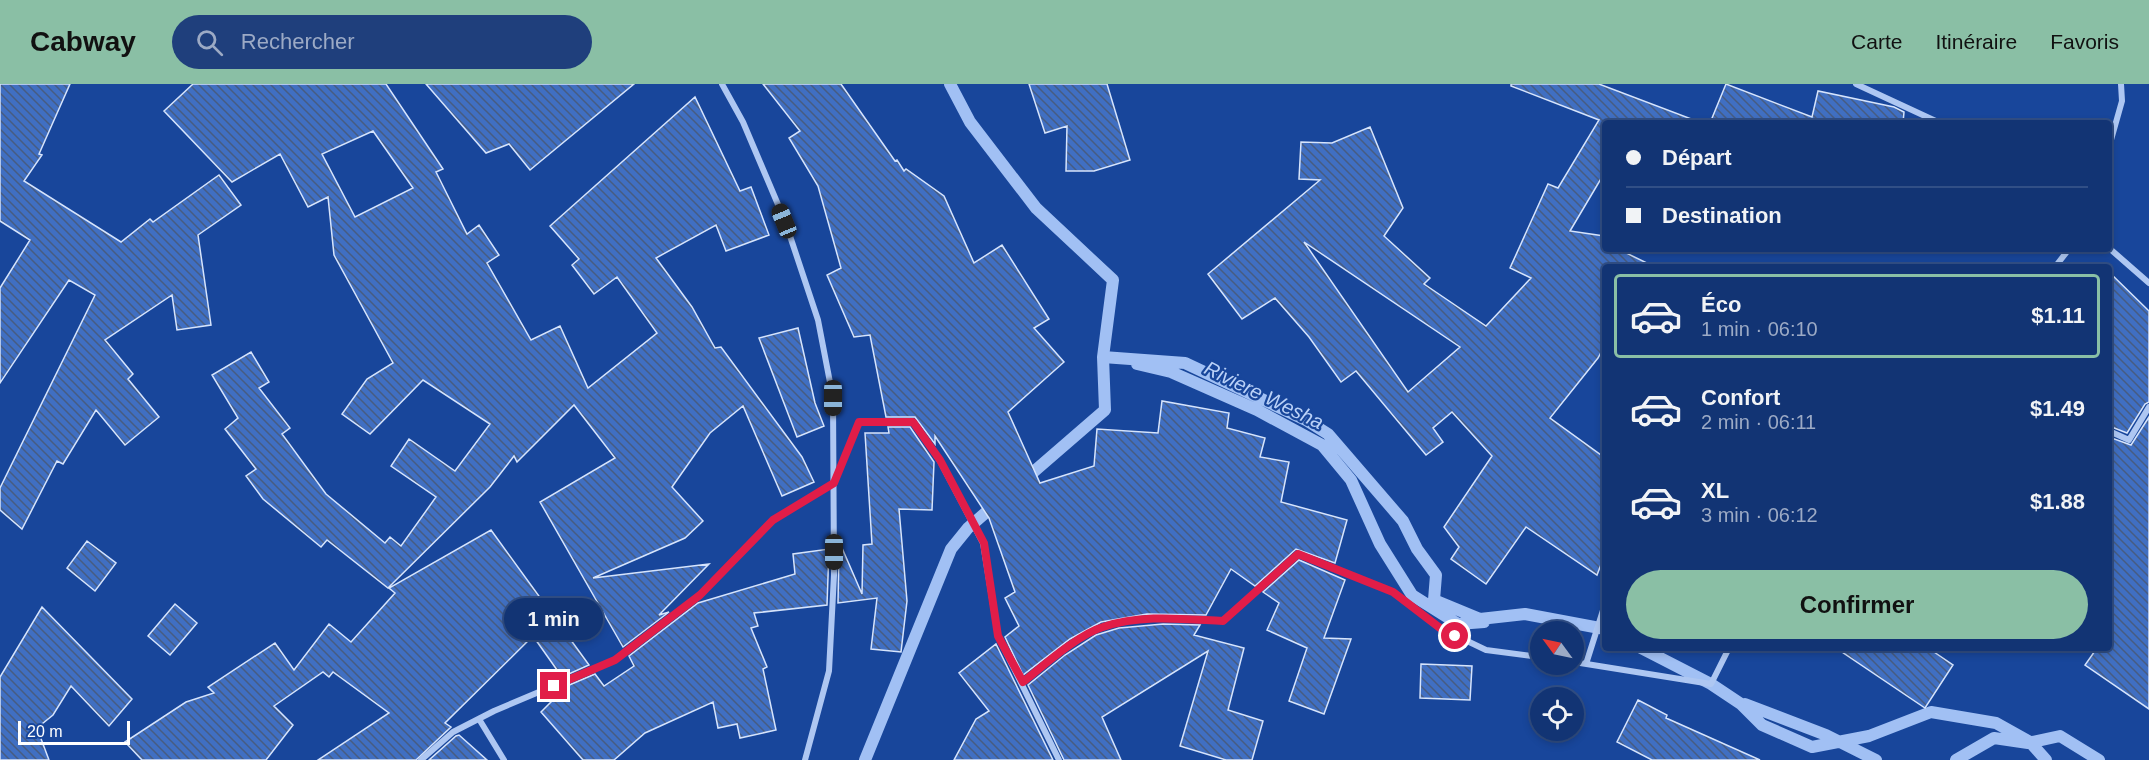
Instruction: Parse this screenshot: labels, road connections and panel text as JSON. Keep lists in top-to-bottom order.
{
  "water": ["Riviere Wesha"],
  "scale_bar": "20 m",
  "north": "top left",
  "page": {
    "header": "Cabway",
    "search": "Rechercher",
    "nav": ["Carte", "Itinéraire", "Favoris"],
    "banner": ["Départ", "Destination"],
    "list": [
      {
        "name": "Éco",
        "note": "1 min · 06:10",
        "value": "$1.11"
      },
      {
        "name": "Confort",
        "note": "2 min · 06:11",
        "value": "$1.49"
      },
      {
        "name": "XL",
        "note": "3 min · 06:12",
        "value": "$1.88"
      }
    ],
    "buttons": "Confirmer",
    "bubble": "1 min",
    "scale": "20 m"
  }
}
